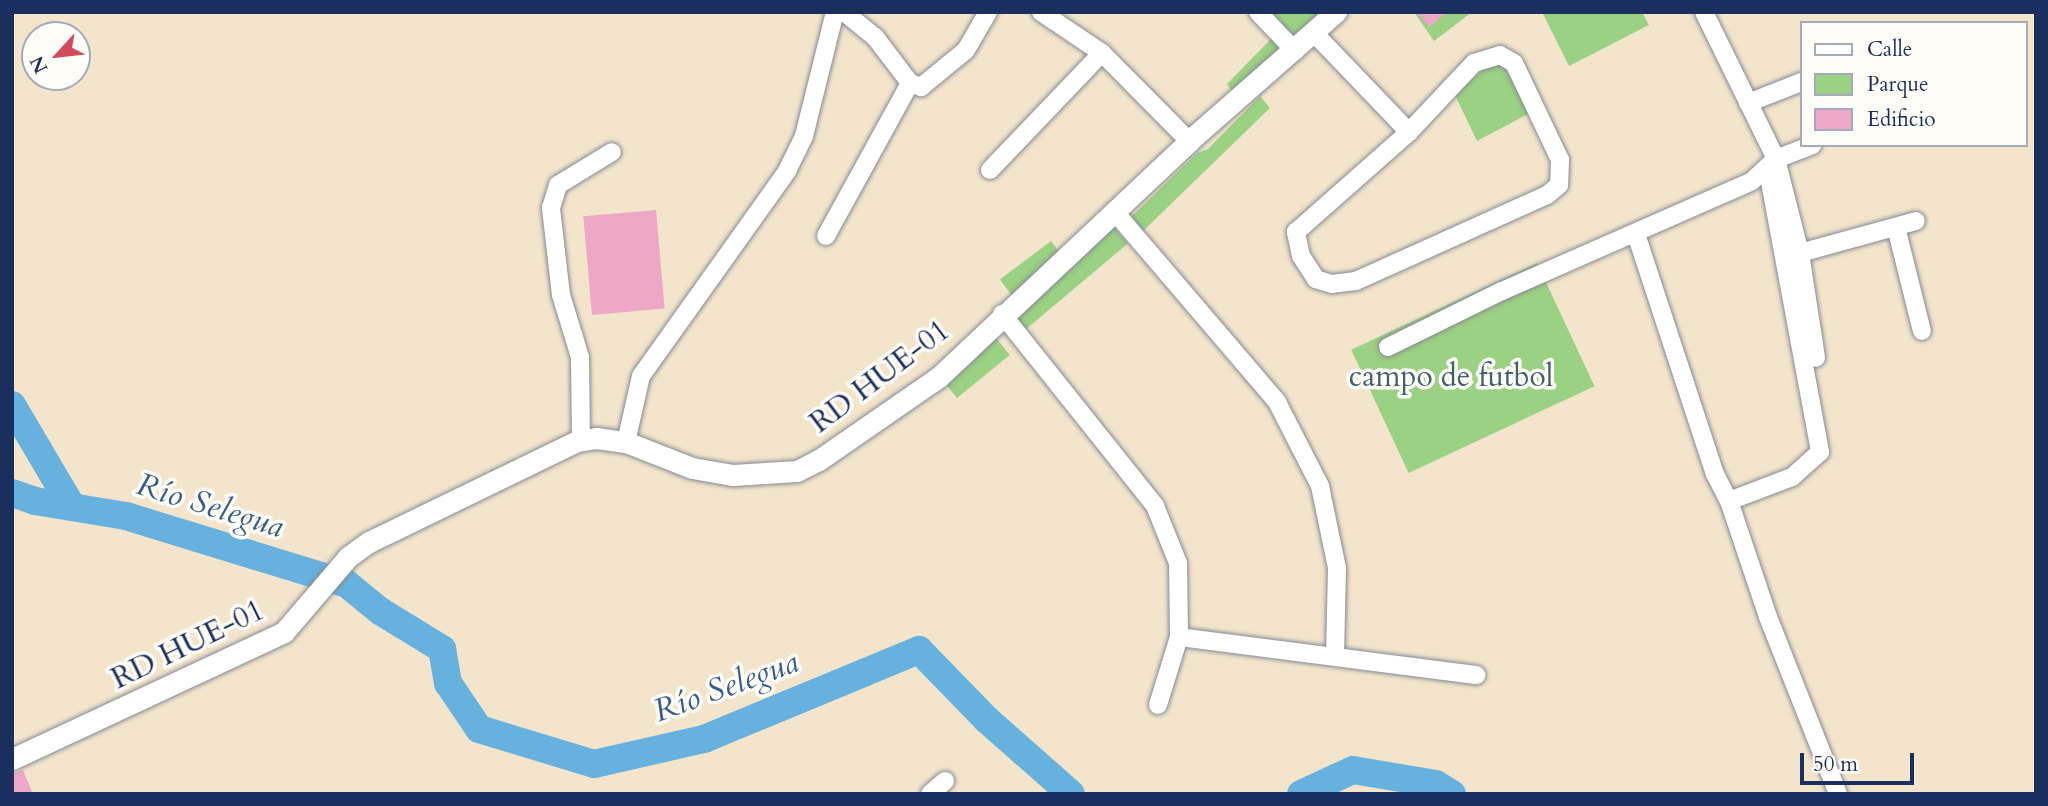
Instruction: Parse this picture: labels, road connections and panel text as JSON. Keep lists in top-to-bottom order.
{
  "streets": {
    "street": ["RD HUE-01"]
  },
  "water": ["Río Selegua"],
  "parks": ["campo de futbol"],
  "legend": ["Calle", "Parque", "Edificio"],
  "scale_bar": "50 m",
  "north": "bottom left"
}
